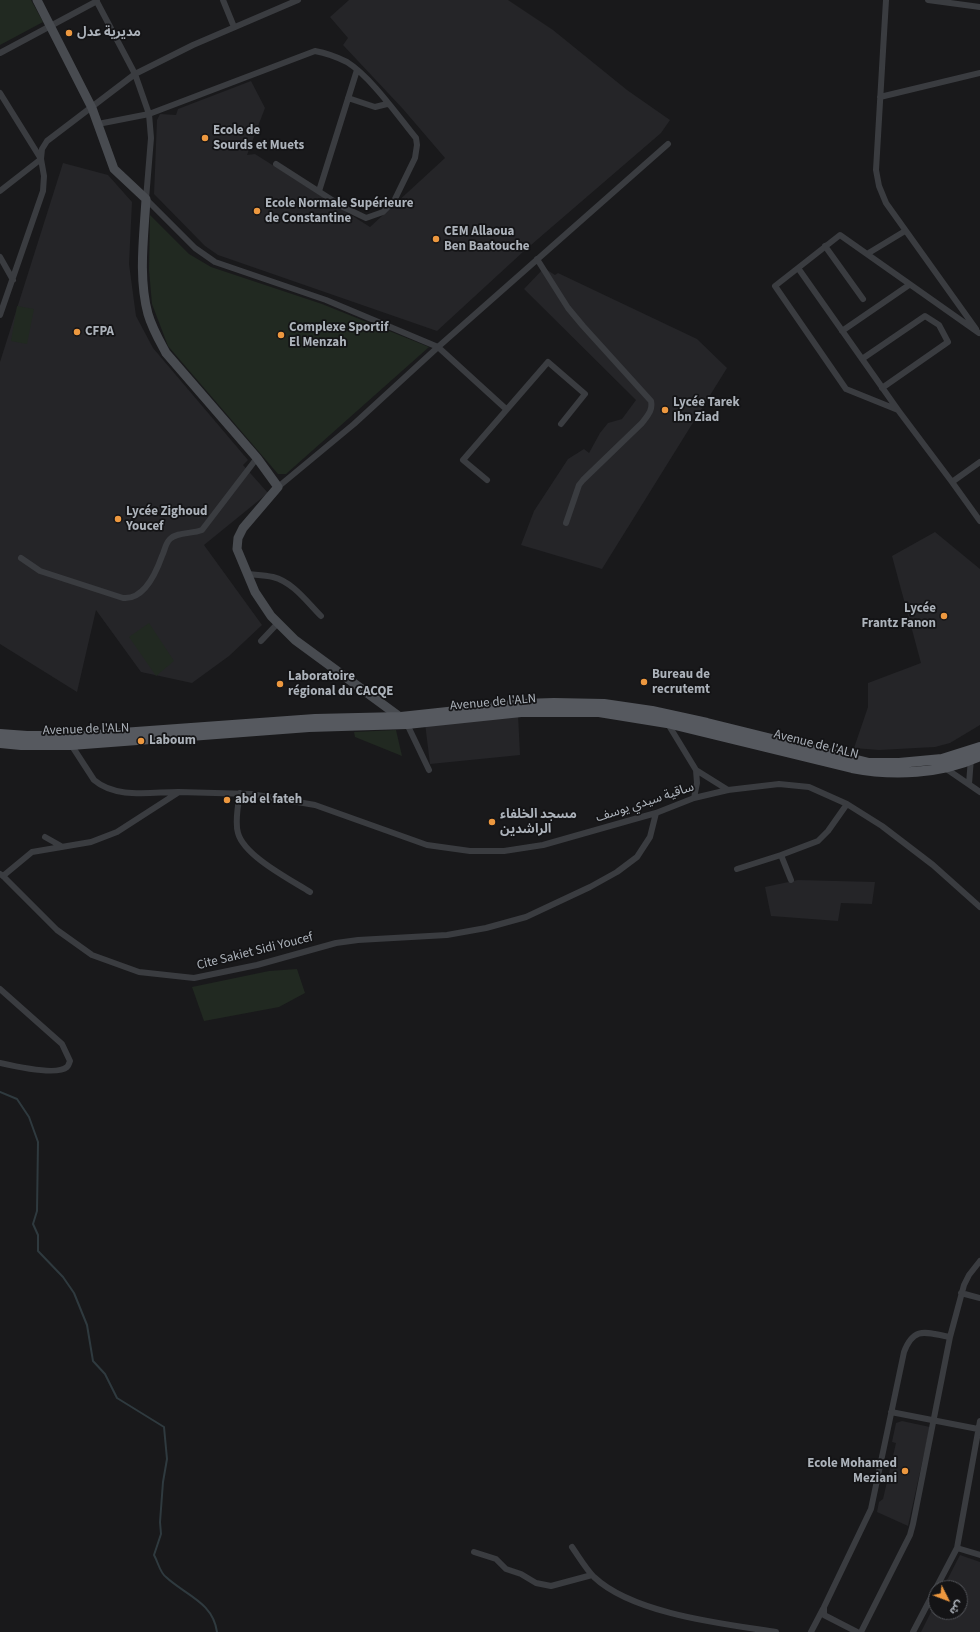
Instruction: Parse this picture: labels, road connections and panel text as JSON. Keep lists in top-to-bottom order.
{
  "streets": {
    "main road": ["Avenue de l'ALN"],
    "street": ["ساقية سيدي يوسف", "Cite Sakiet Sidi Youcef"]
  },
  "crossings": [
    ["Avenue de l'ALN", "ساقية سيدي يوسف"],
    ["ساقية سيدي يوسف", "Cite Sakiet Sidi Youcef"]
  ],
  "places": [
    "مديرية عدل",
    "Ecole de Sourds et Muets",
    "Ecole Normale Supérieure de Constantine",
    "CEM Allaoua Ben Baatouche",
    "CFPA",
    "Complexe Sportif El Menzah",
    "Lycée Tarek Ibn Ziad",
    "Lycée Zighoud Youcef",
    "Lycée Frantz Fanon",
    "Bureau de recrutemt",
    "Laboratoire régional du CACQE",
    "Laboum",
    "abd el fateh",
    "مسجد الخلفاء الراشدين",
    "Ecole Mohamed Meziani"
  ],
  "north": "bottom right"
}
